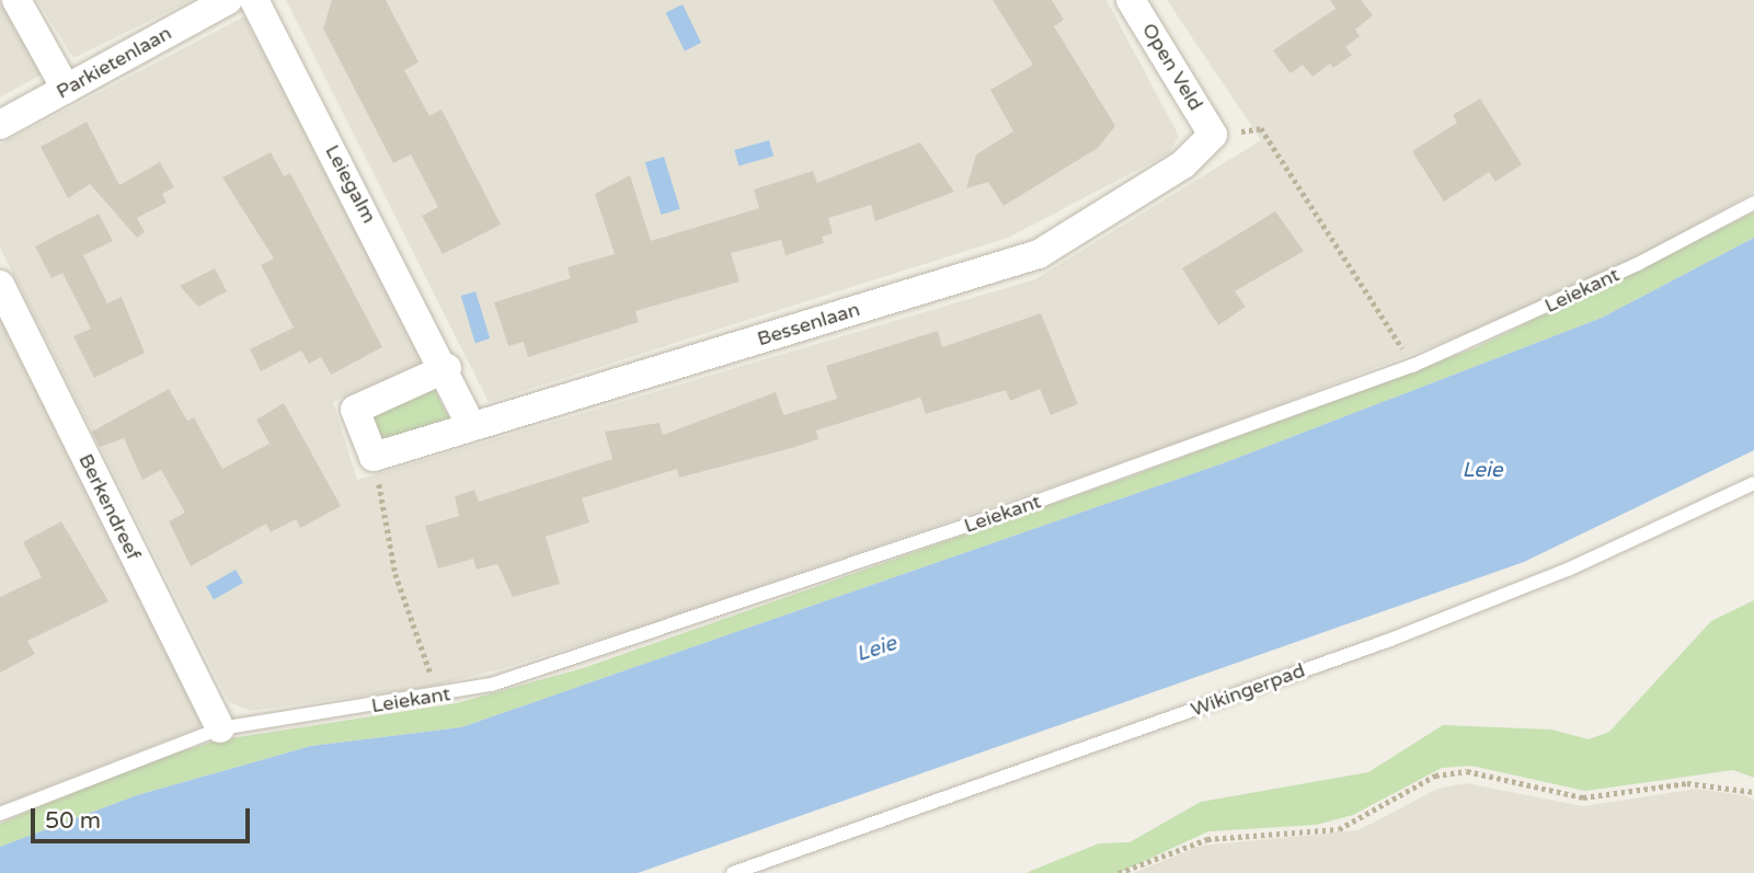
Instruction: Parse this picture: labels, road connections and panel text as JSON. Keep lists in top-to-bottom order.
{
  "streets": {
    "street": [
      "Parkietenlaan",
      "Open Veld",
      "Leiegalm",
      "Bessenlaan",
      "Berkendreef"
    ],
    "lane": ["Leiekant", "Wikingerpad"]
  },
  "crossings": [
    ["Open Veld", "Bessenlaan"],
    ["Leiegalm", "Bessenlaan"],
    ["Leiekant", "Berkendreef"]
  ],
  "water": ["Leie"],
  "scale_bar": "50 m"
}
